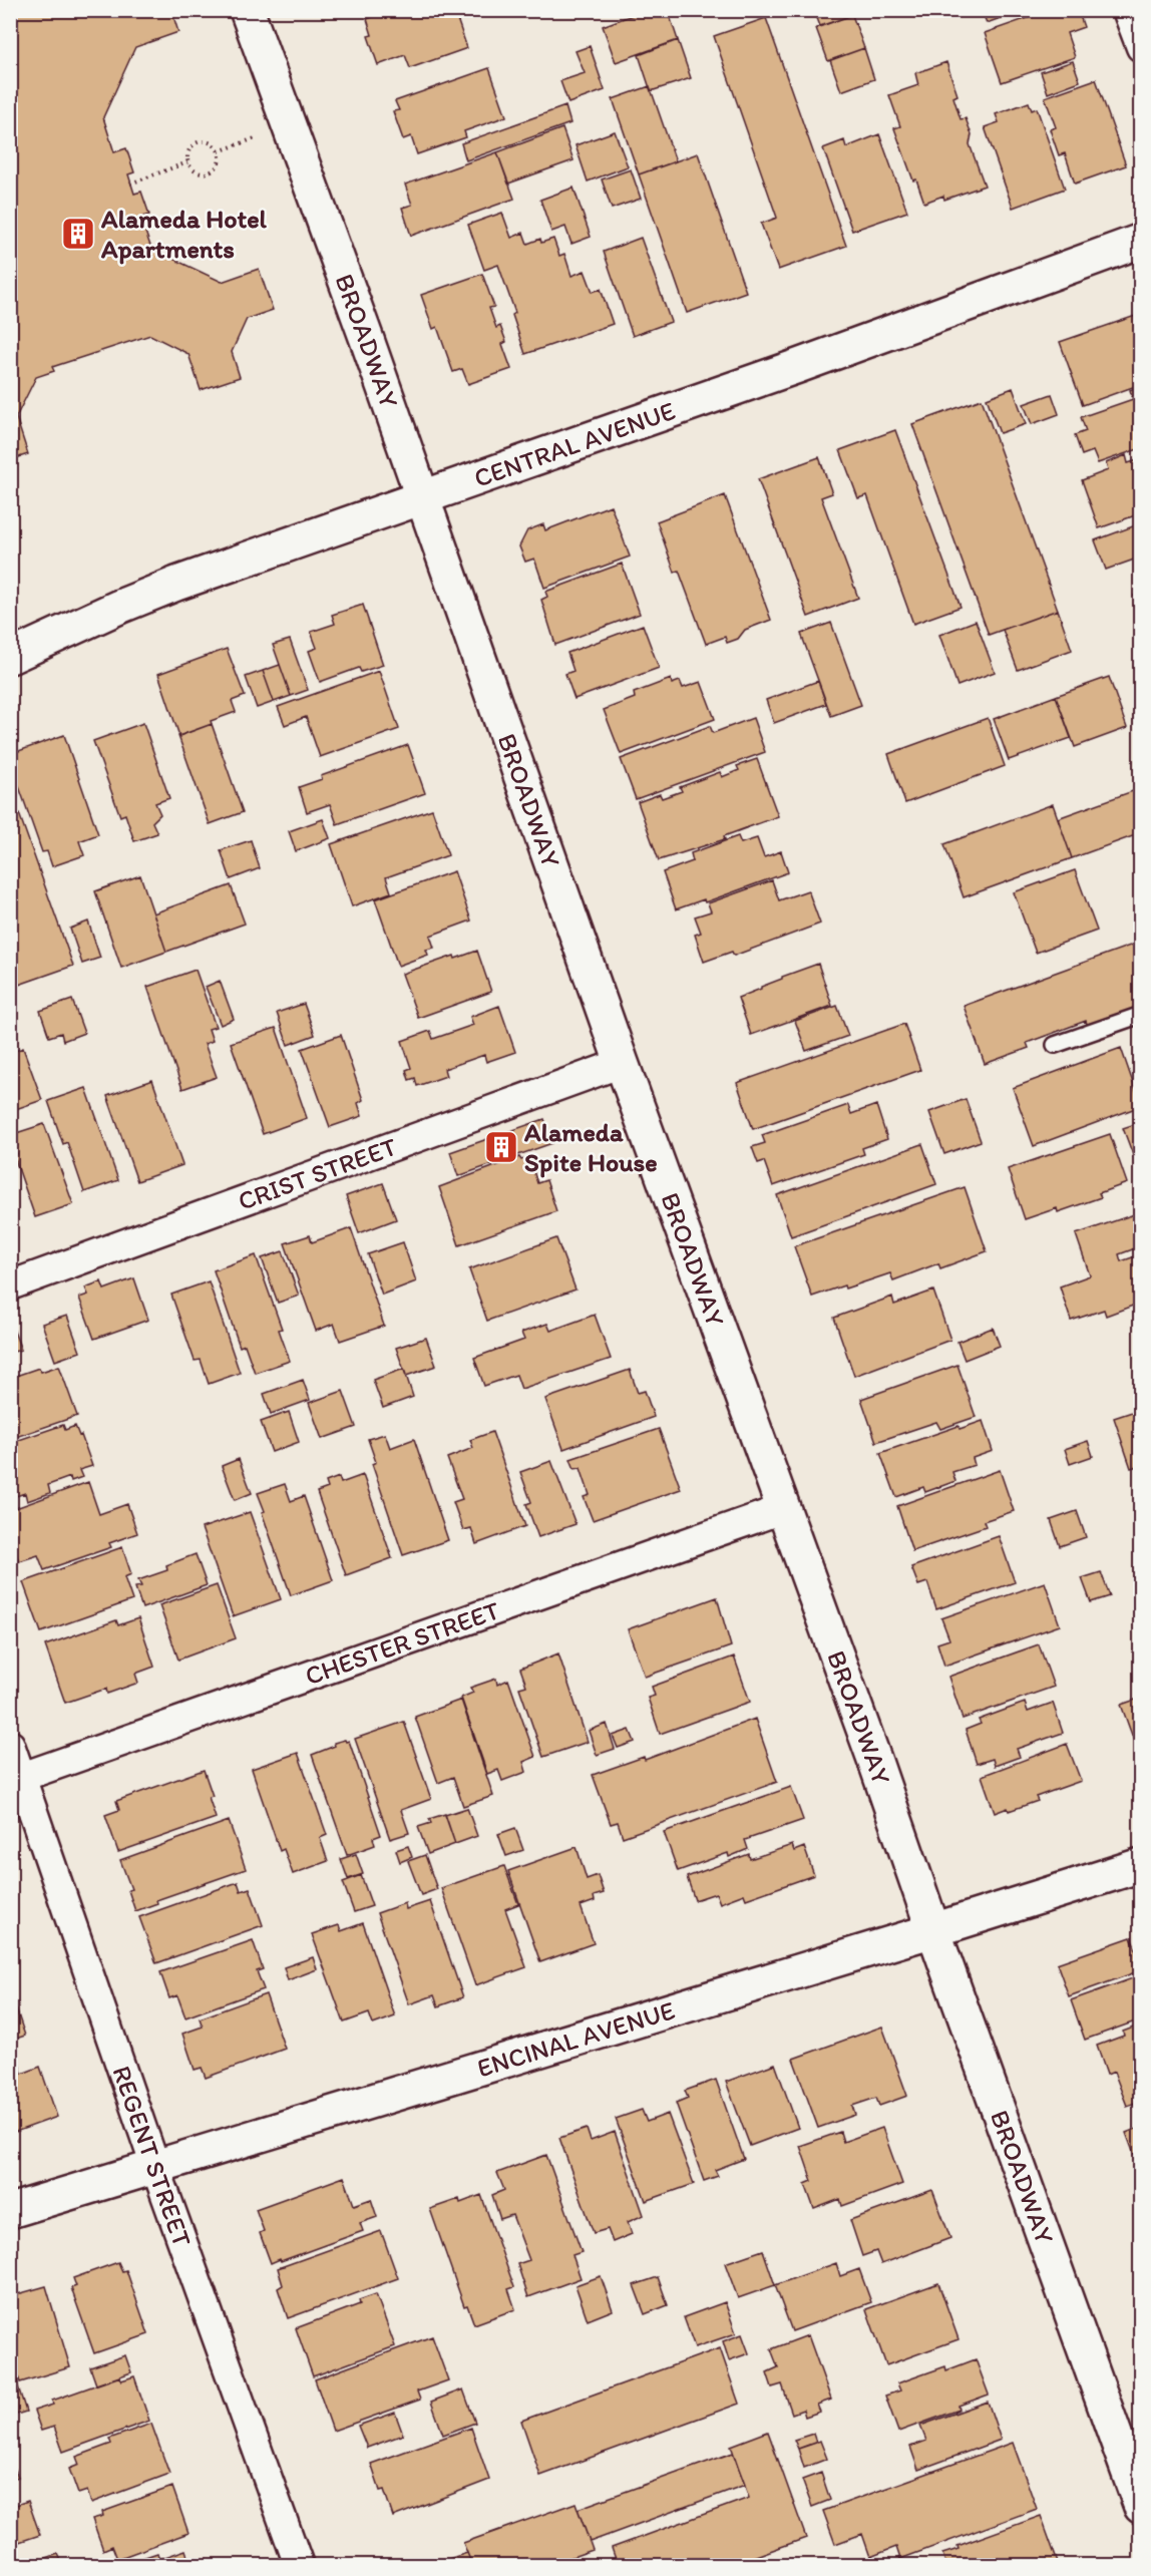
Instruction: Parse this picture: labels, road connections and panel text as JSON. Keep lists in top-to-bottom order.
{
  "streets": {
    "street": [
      "BROADWAY",
      "CENTRAL AVENUE",
      "CRIST STREET",
      "CHESTER STREET",
      "ENCINAL AVENUE",
      "REGENT STREET"
    ]
  },
  "crossings": [
    ["BROADWAY", "CENTRAL AVENUE"],
    ["BROADWAY", "CRIST STREET"],
    ["BROADWAY", "CHESTER STREET"],
    ["BROADWAY", "ENCINAL AVENUE"],
    ["CHESTER STREET", "REGENT STREET"],
    ["ENCINAL AVENUE", "REGENT STREET"]
  ],
  "places": {
    "building": ["Alameda Hotel Apartments", "Alameda Spite House"]
  }
}
